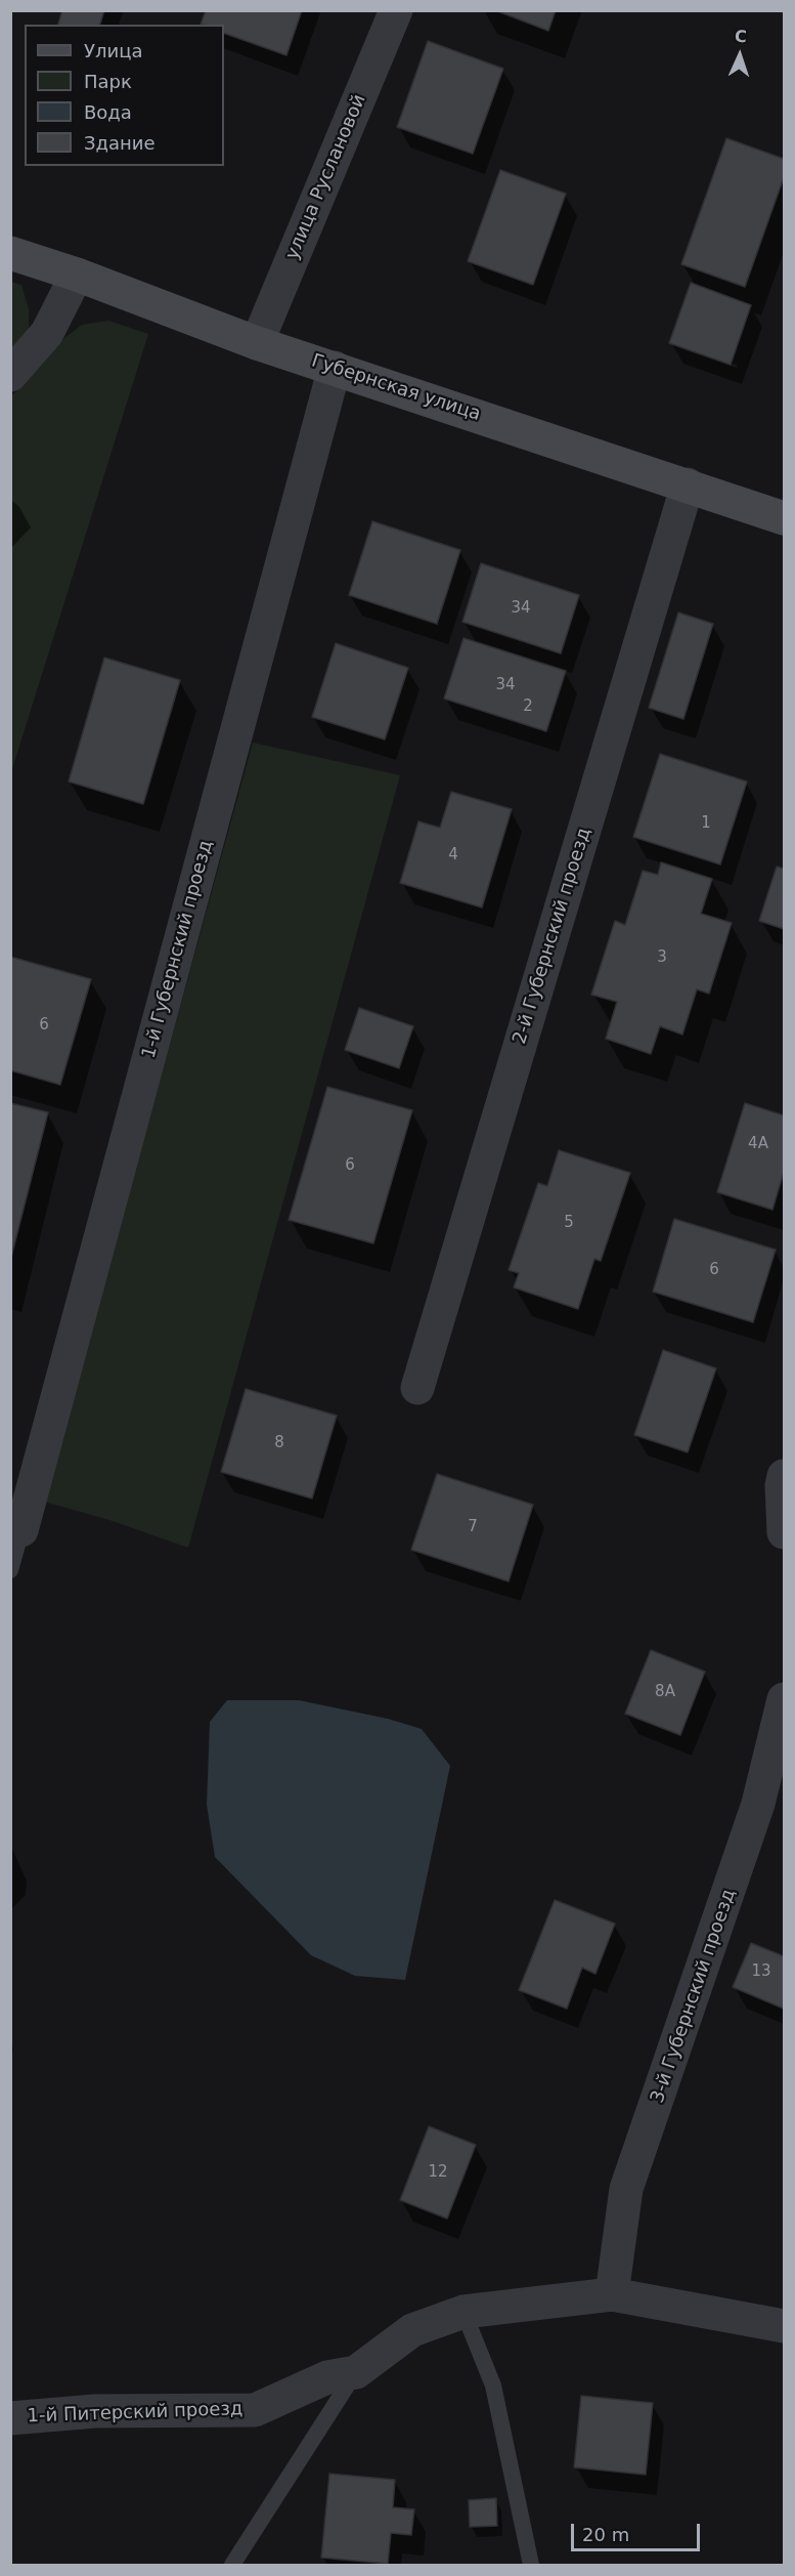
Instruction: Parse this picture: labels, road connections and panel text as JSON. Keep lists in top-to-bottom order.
{
  "streets": {
    "street": [
      "улица Руслановой",
      "Губернская улица",
      "2-й Губернский проезд",
      "1-й Губернский проезд",
      "3-й Губернский проезд",
      "1-й Питерский проезд"
    ]
  },
  "crossings": [
    ["улица Руслановой", "Губернская улица"],
    ["Губернская улица", "2-й Губернский проезд"],
    ["Губернская улица", "1-й Губернский проезд"],
    ["3-й Губернский проезд", "1-й Питерский проезд"]
  ],
  "house_numbers": [
    "34",
    "34",
    "2",
    "1",
    "4",
    "3",
    "6",
    "4А",
    "6",
    "5",
    "6",
    "8",
    "7",
    "8А",
    "13",
    "12"
  ],
  "legend": [
    "Улица",
    "Парк",
    "Вода",
    "Здание"
  ],
  "scale_bar": "20 m",
  "north": "top"
}
